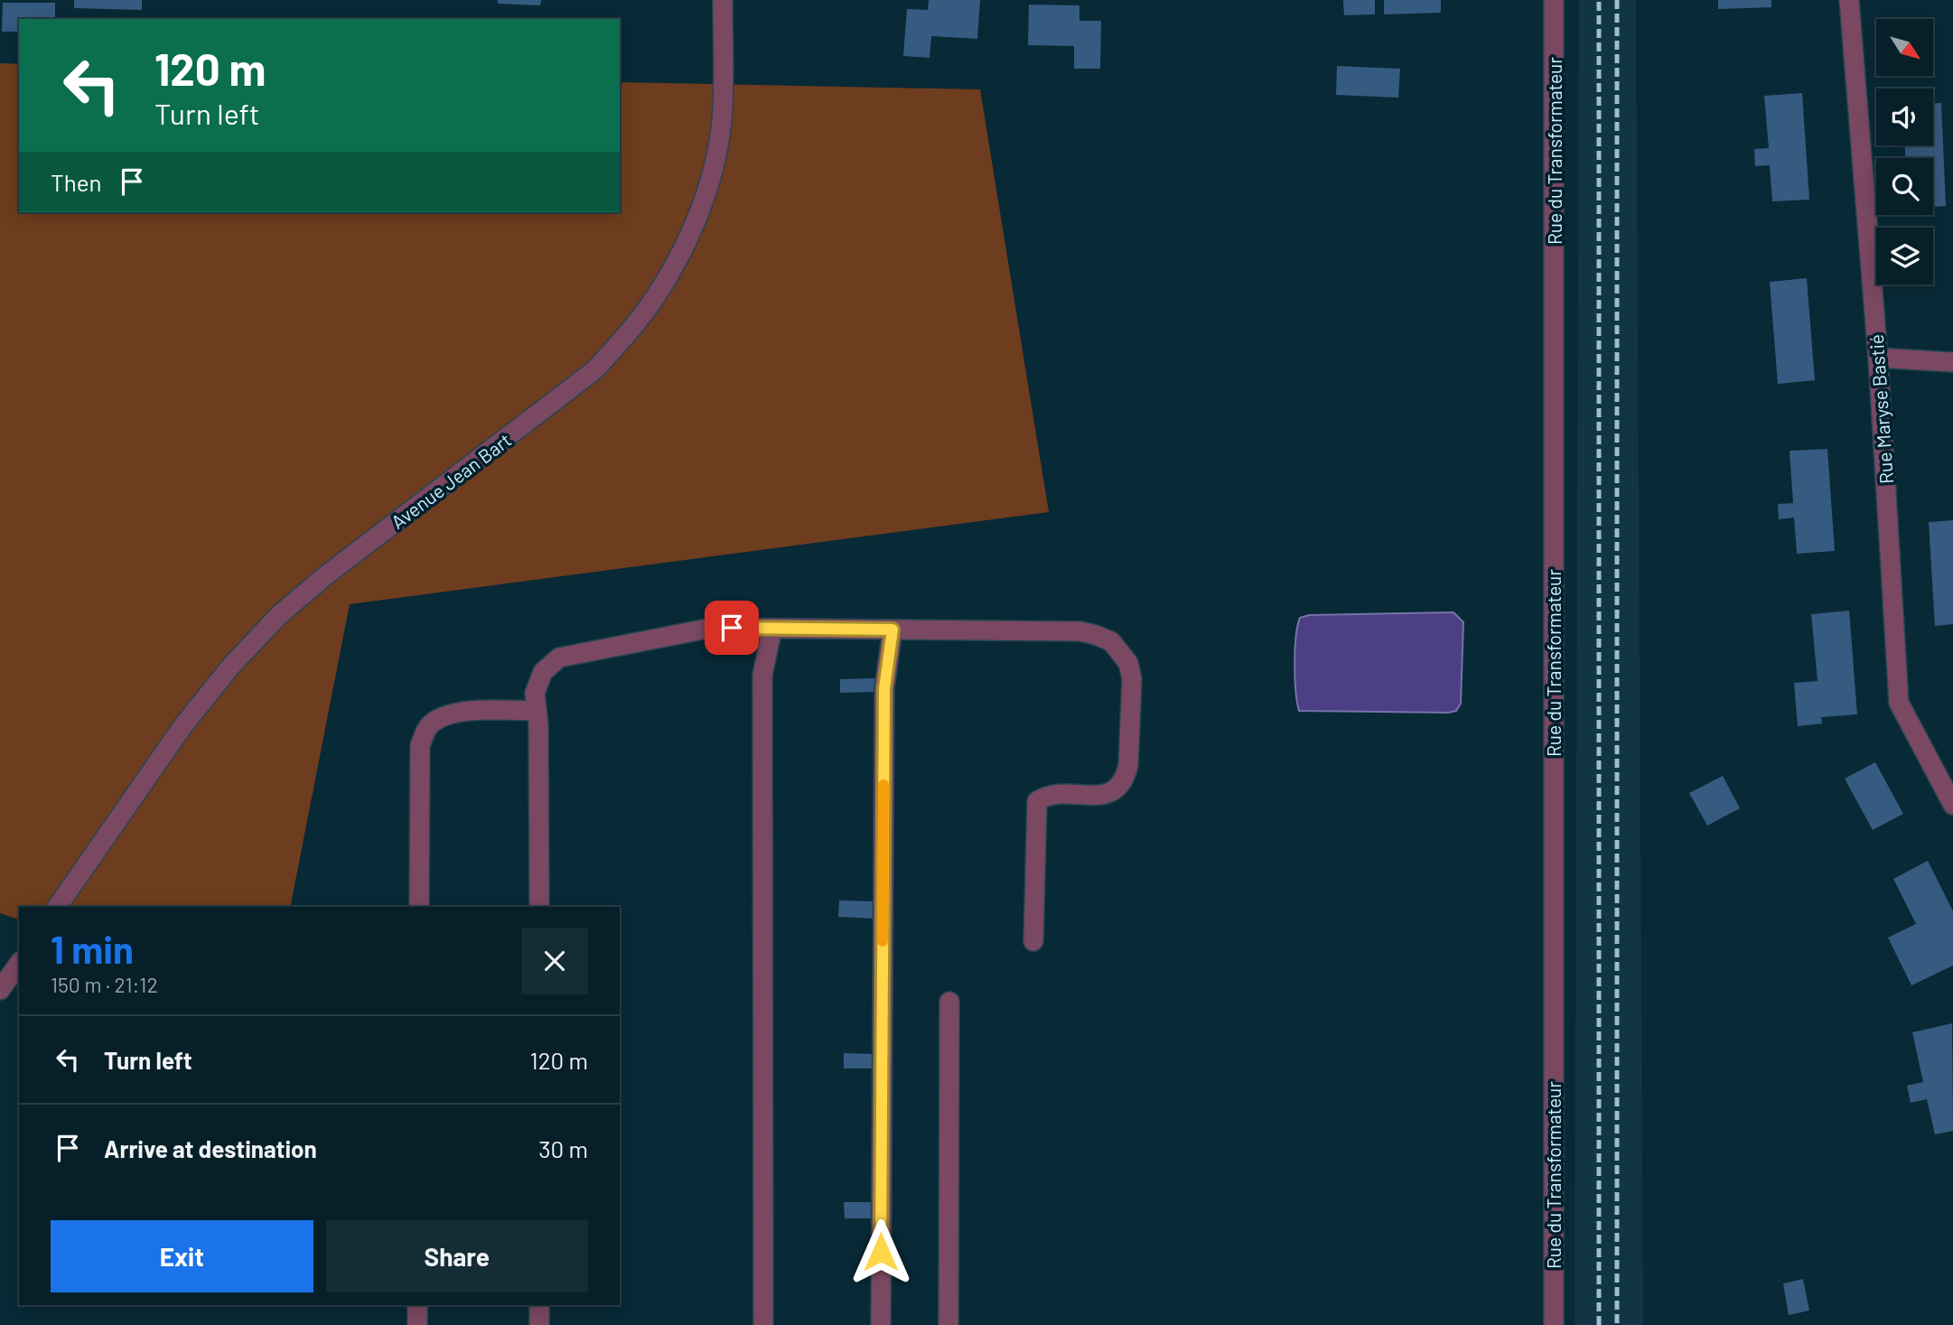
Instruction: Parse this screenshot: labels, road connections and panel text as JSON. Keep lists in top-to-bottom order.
{
  "streets": {
    "street": ["Rue du Transformateur", "Rue Maryse Bastié", "Avenue Jean Bart"]
  },
  "north": "bottom right",
  "page": {
    "turn": ["120 m", "Turn left"],
    "then": "Then",
    "heading": ["1 min", "150 m · 21:12"],
    "list": [
      {
        "name": "Turn left",
        "value": "120 m"
      },
      {
        "name": "Arrive at destination",
        "value": "30 m"
      }
    ],
    "buttons": ["Exit", "Share"]
  }
}
